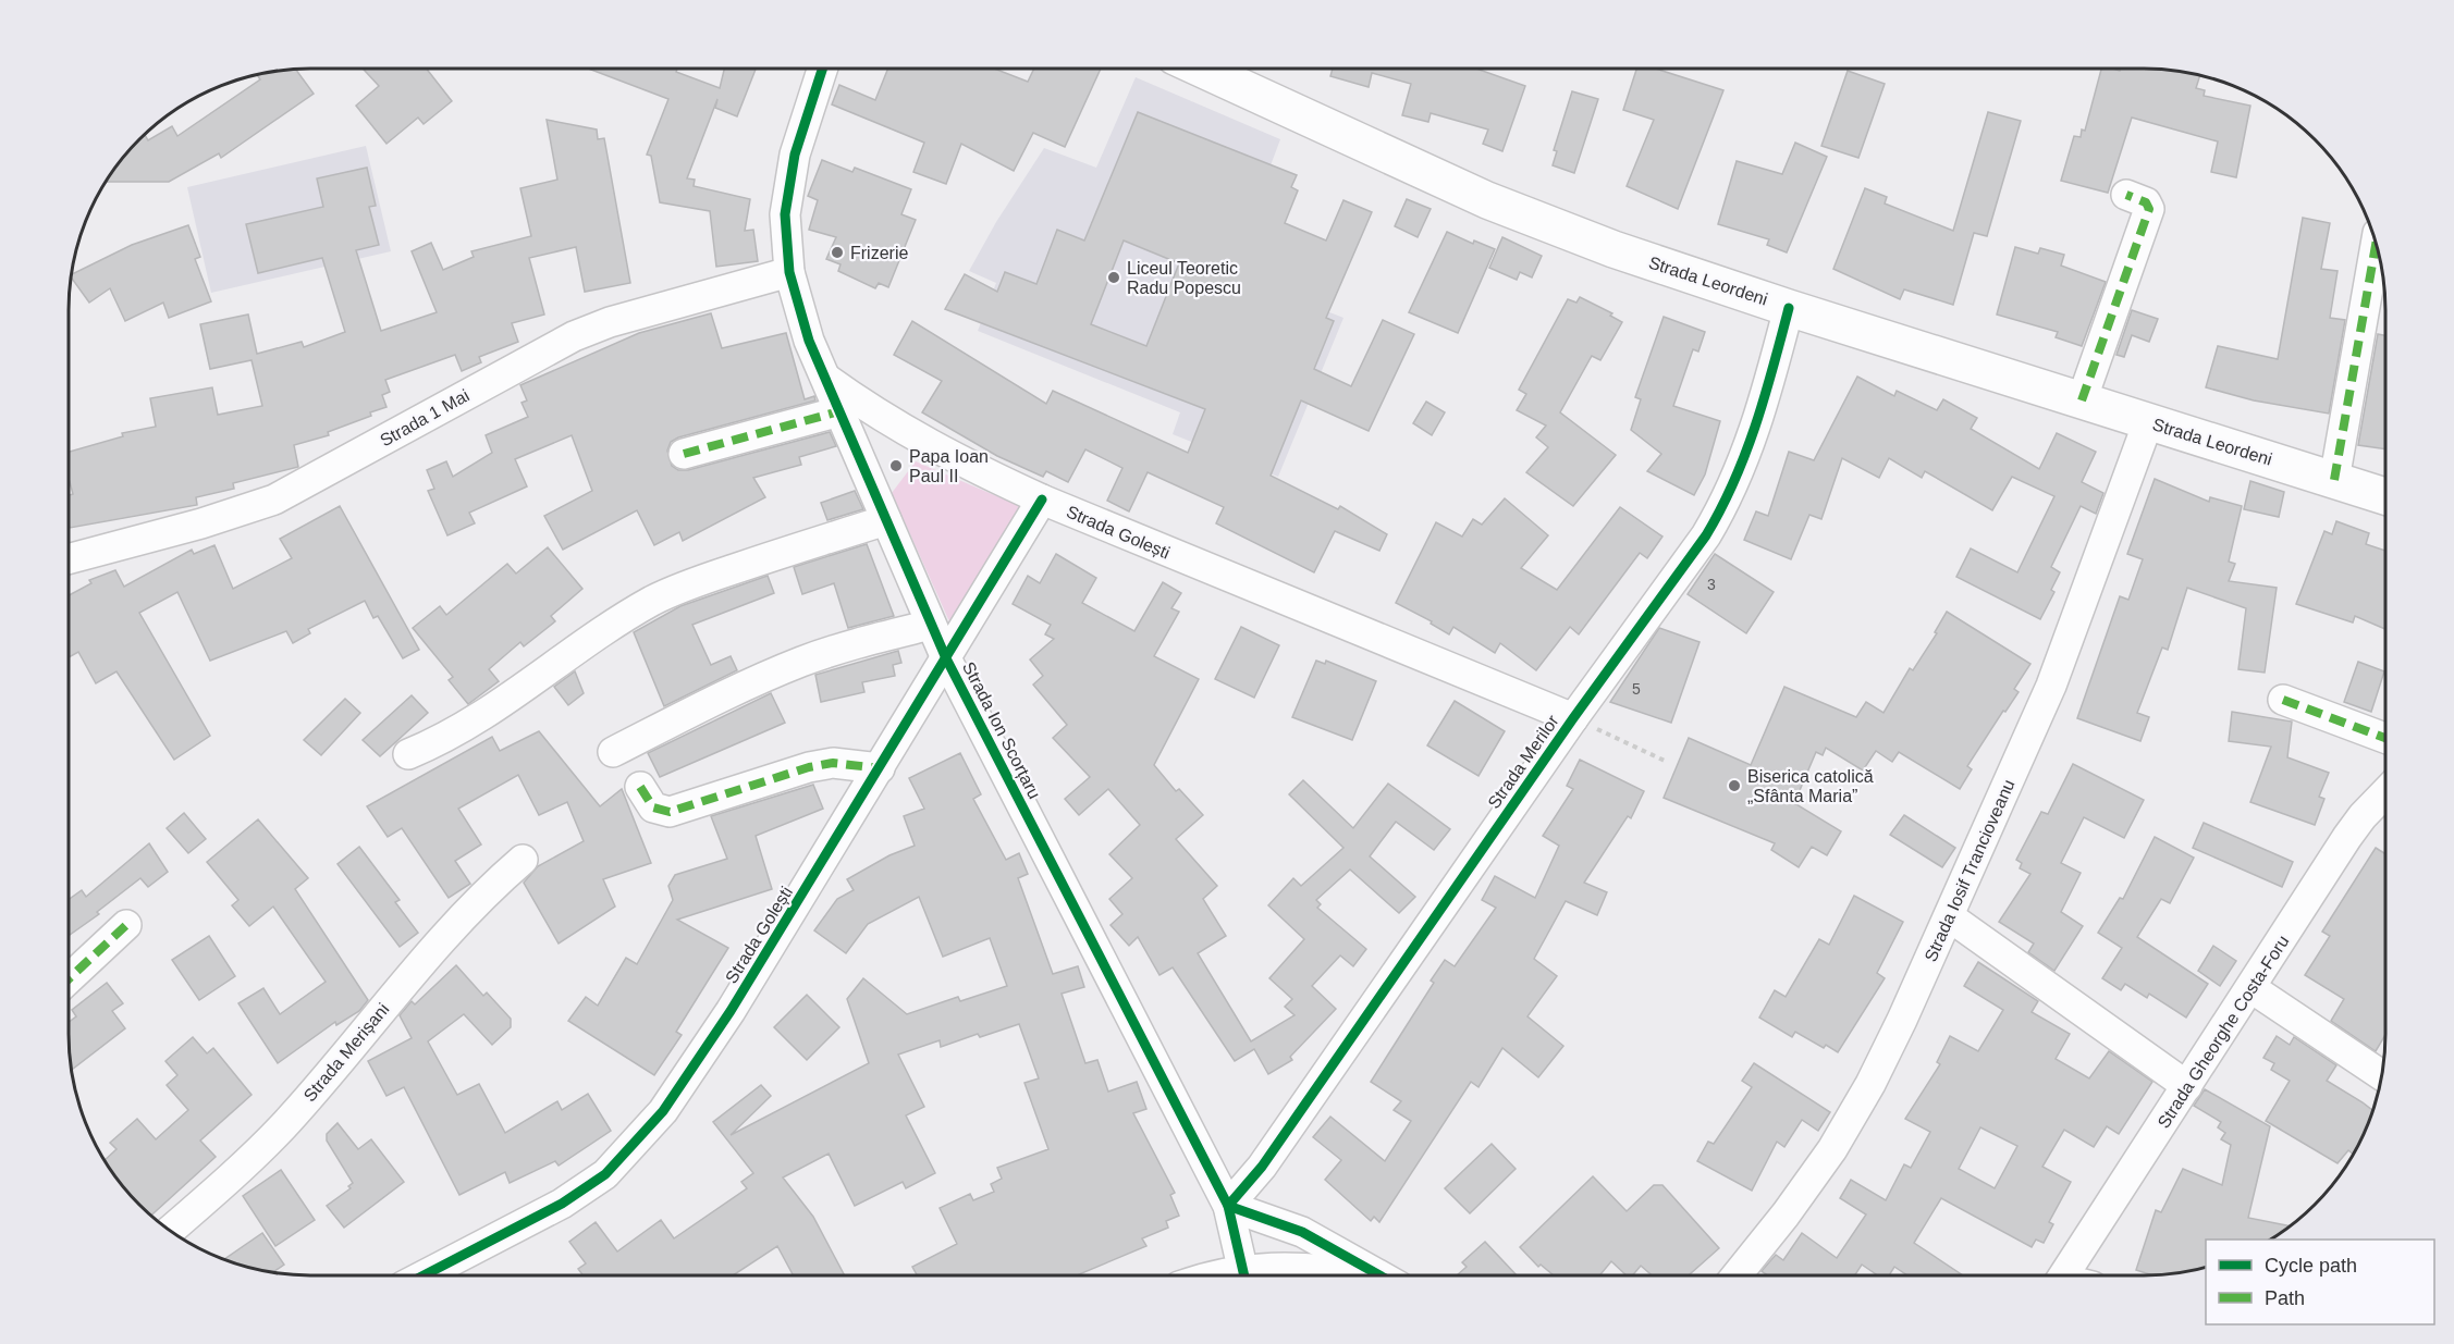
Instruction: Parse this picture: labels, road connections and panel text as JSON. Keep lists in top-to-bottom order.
{
  "streets": {
    "main road": ["Strada Leordeni"],
    "street": [
      "Strada 1 Mai",
      "Strada Golești",
      "Strada Ion Scorțaru",
      "Strada Merilor",
      "Strada Iosif Trancioveanu",
      "Strada Gheorghe Costa-Foru",
      "Strada Merișani"
    ]
  },
  "crossings": [
    ["Strada Leordeni", "Strada Merilor"],
    ["Strada Leordeni", "Strada Iosif Trancioveanu"],
    ["Strada 1 Mai", "Strada Ion Scorțaru"],
    ["Strada Golești", "Strada Ion Scorțaru"],
    ["Strada Golești", "Strada Merilor"],
    ["Strada Ion Scorțaru", "Strada Merilor"]
  ],
  "places": [
    "Frizerie",
    "Liceul Teoretic Radu Popescu",
    "Papa Ioan Paul II",
    "Biserica catolică „Sfânta Maria”"
  ],
  "house_numbers": ["3", "5"],
  "legend": ["Cycle path", "Path"]
}
